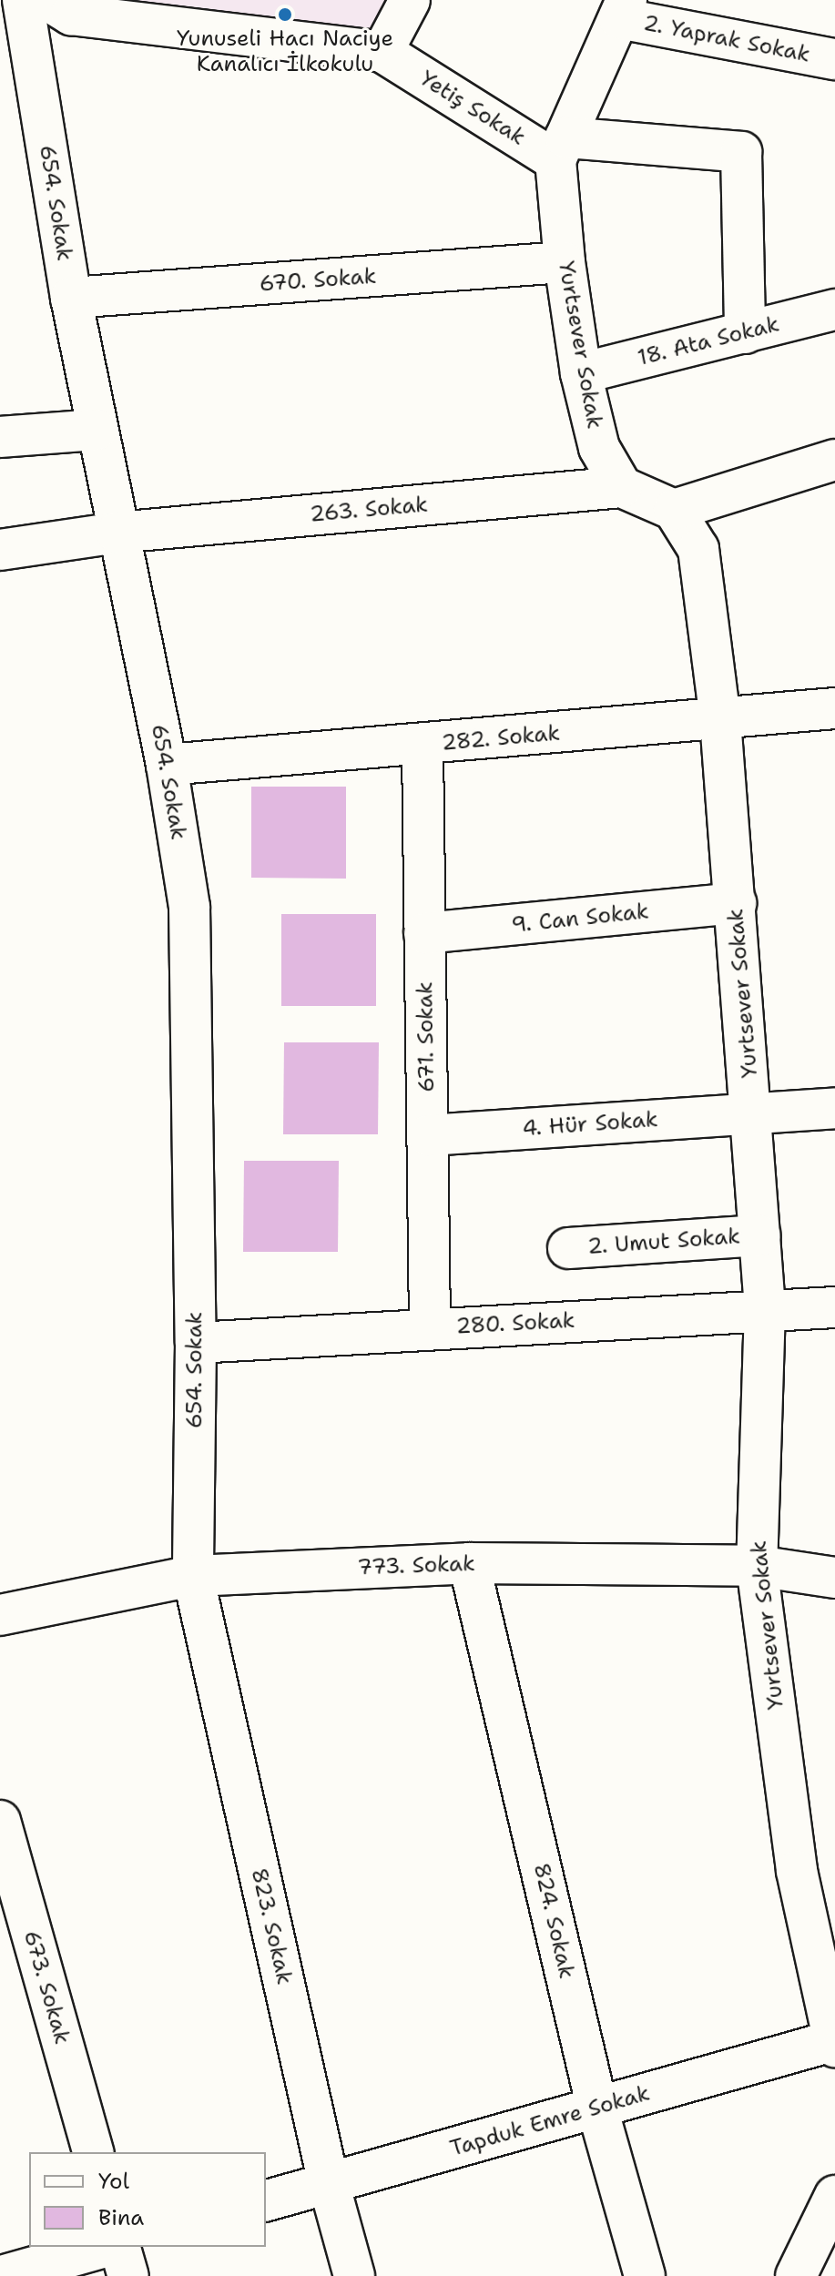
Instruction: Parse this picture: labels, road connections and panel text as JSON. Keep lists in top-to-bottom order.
{
  "streets": {
    "street": [
      "2. Yaprak Sokak",
      "Yetiş Sokak",
      "654. Sokak",
      "670. Sokak",
      "18. Ata Sokak",
      "Yurtsever Sokak",
      "263. Sokak",
      "282. Sokak",
      "9. Can Sokak",
      "671. Sokak",
      "4. Hür Sokak",
      "2. Umut Sokak",
      "280. Sokak",
      "773. Sokak",
      "824. Sokak",
      "823. Sokak",
      "673. Sokak",
      "Tapduk Emre Sokak"
    ]
  },
  "crossings": [
    ["2. Yaprak Sokak", "Yurtsever Sokak"],
    ["Yetiş Sokak", "18. Ata Sokak"],
    ["Yetiş Sokak", "Yurtsever Sokak"],
    ["654. Sokak", "670. Sokak"],
    ["654. Sokak", "263. Sokak"],
    ["654. Sokak", "282. Sokak"],
    ["654. Sokak", "280. Sokak"],
    ["654. Sokak", "773. Sokak"],
    ["654. Sokak", "823. Sokak"],
    ["670. Sokak", "Yurtsever Sokak"],
    ["18. Ata Sokak", "Yurtsever Sokak"],
    ["Yurtsever Sokak", "263. Sokak"],
    ["Yurtsever Sokak", "282. Sokak"],
    ["Yurtsever Sokak", "9. Can Sokak"],
    ["Yurtsever Sokak", "4. Hür Sokak"],
    ["Yurtsever Sokak", "2. Umut Sokak"],
    ["Yurtsever Sokak", "280. Sokak"],
    ["Yurtsever Sokak", "773. Sokak"],
    ["Yurtsever Sokak", "Tapduk Emre Sokak"],
    ["282. Sokak", "671. Sokak"],
    ["9. Can Sokak", "671. Sokak"],
    ["671. Sokak", "4. Hür Sokak"],
    ["671. Sokak", "280. Sokak"],
    ["773. Sokak", "824. Sokak"],
    ["773. Sokak", "823. Sokak"],
    ["824. Sokak", "Tapduk Emre Sokak"],
    ["823. Sokak", "Tapduk Emre Sokak"]
  ],
  "places": ["Yunuseli Hacı Naciye Kanalıcı İlkokulu"],
  "legend": ["Yol", "Bina"]
}
